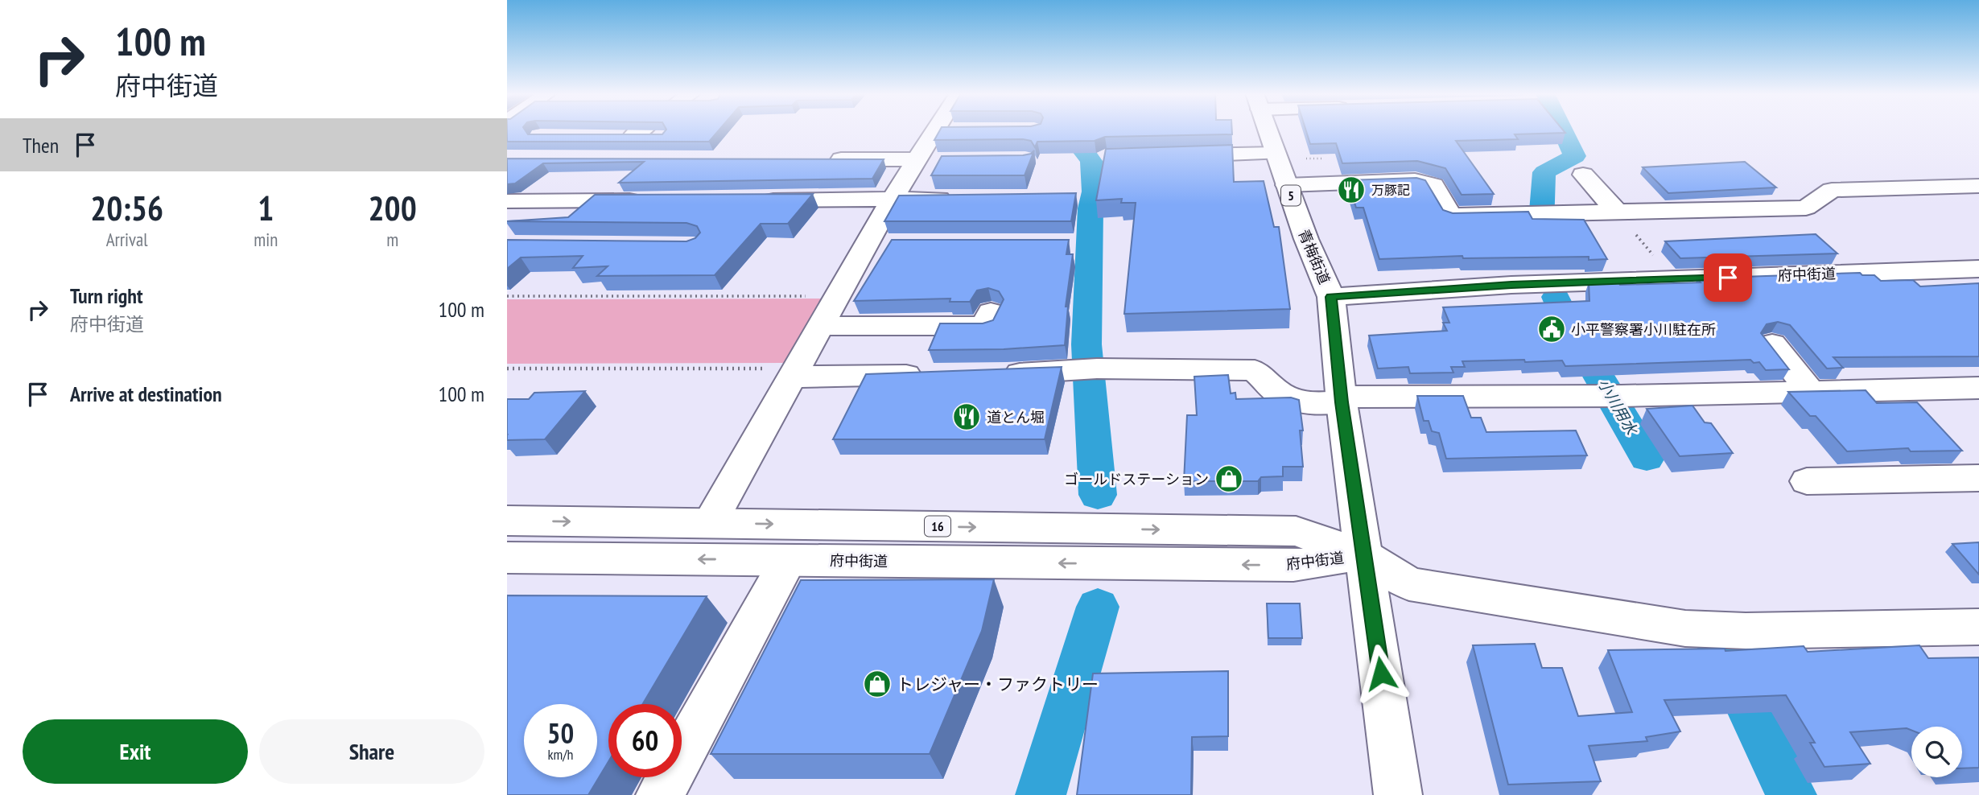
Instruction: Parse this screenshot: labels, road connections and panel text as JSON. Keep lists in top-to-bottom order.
{
  "streets": {
    "street": [
      "5",
      "青梅街道",
      "府中街道",
      "16"
    ]
  },
  "crossings": [
    ["青梅街道", "府中街道"]
  ],
  "water": ["小川用水"],
  "places": {
    "restaurant": ["万豚記", "道とん堀"],
    "public building": ["小平警察署小川駐在所"],
    "shop": ["ゴールドステーション", "トレジャー・ファクトリー"]
  },
  "page": {
    "turn": ["100 m", "府中街道"],
    "then": "Then",
    "eta": [
      "20:56",
      "Arrival",
      "1",
      "min",
      "200",
      "m"
    ],
    "list": [
      {
        "name": "Turn right",
        "note": "府中街道",
        "value": "100 m"
      },
      {
        "name": "Arrive at destination",
        "value": "100 m"
      }
    ],
    "speed": "50 km/h",
    "limit": "60",
    "buttons": ["Exit", "Share"]
  }
}
